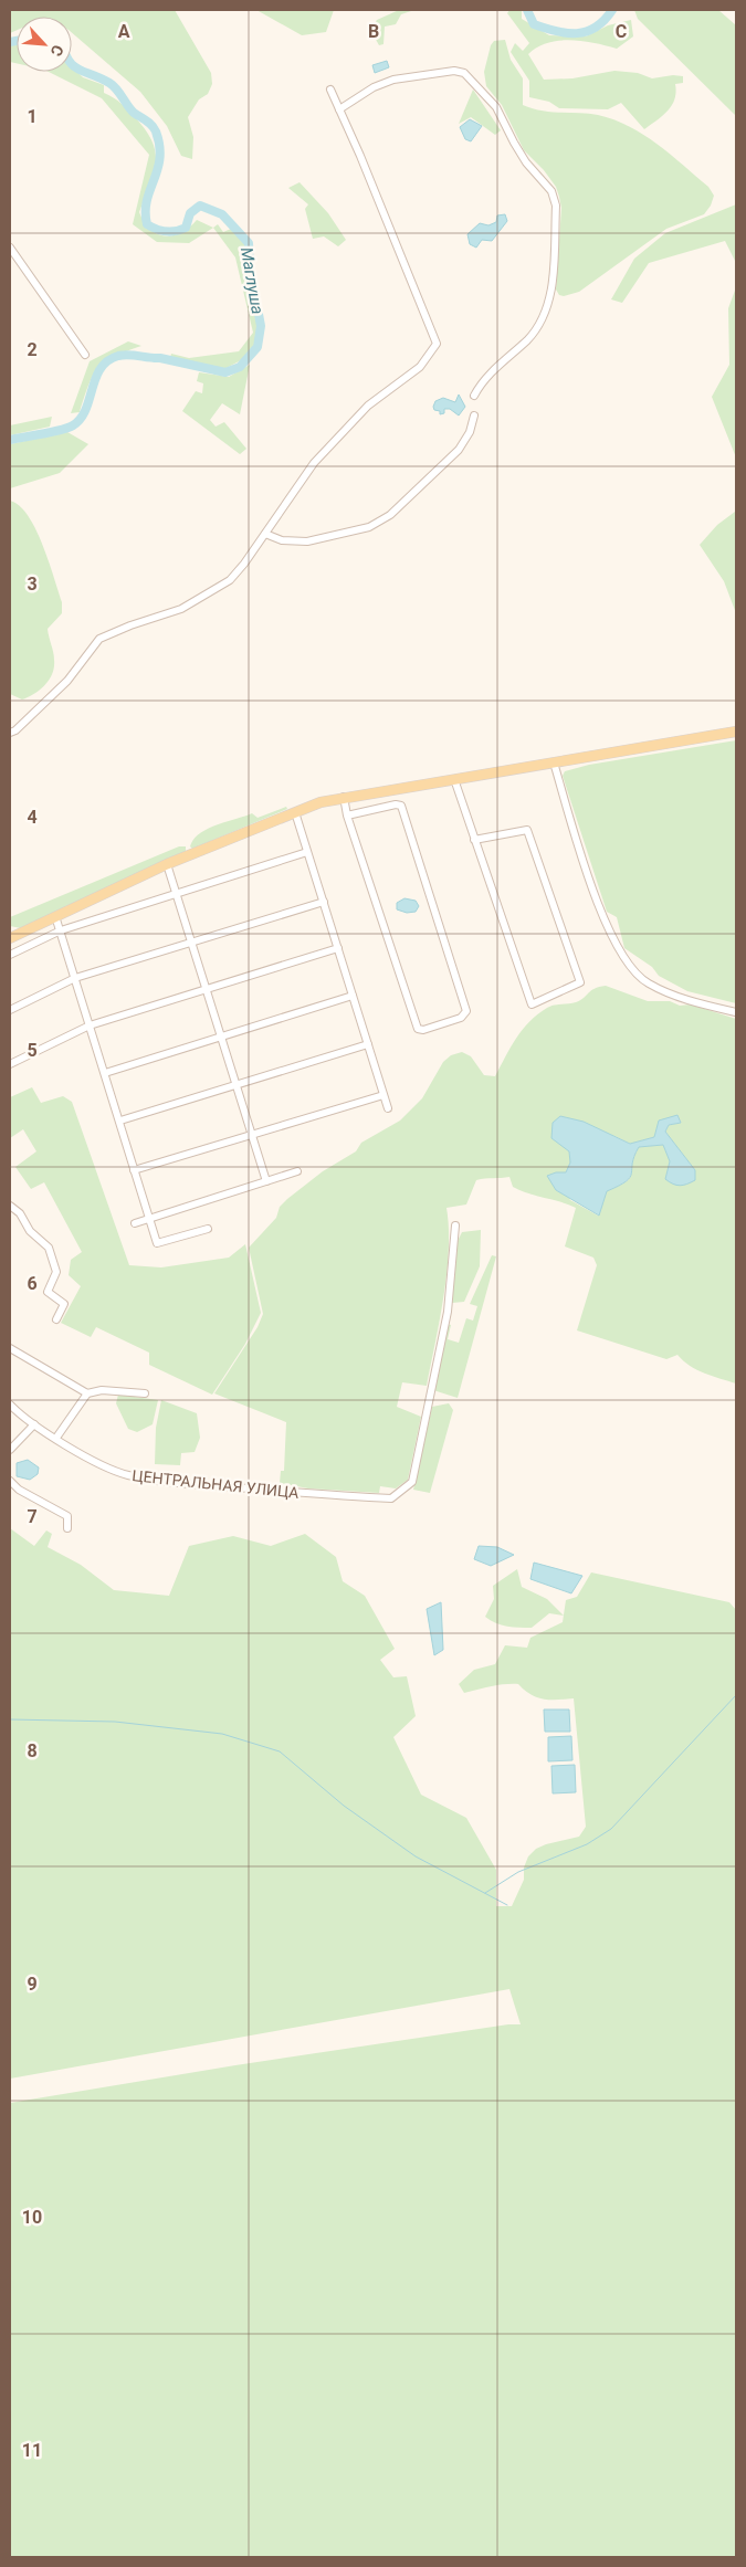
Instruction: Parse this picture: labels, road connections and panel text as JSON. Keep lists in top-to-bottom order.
{
  "streets": {
    "street": ["ЦЕНТРАЛЬНАЯ УЛИЦА"]
  },
  "water": ["Маглуша"],
  "north": "bottom right",
  "grid": {
    "columns": ["A", "B", "C"],
    "rows": [
      "1",
      "2",
      "3",
      "4",
      "5",
      "6",
      "7",
      "8",
      "9",
      "10",
      "11"
    ]
  }
}
